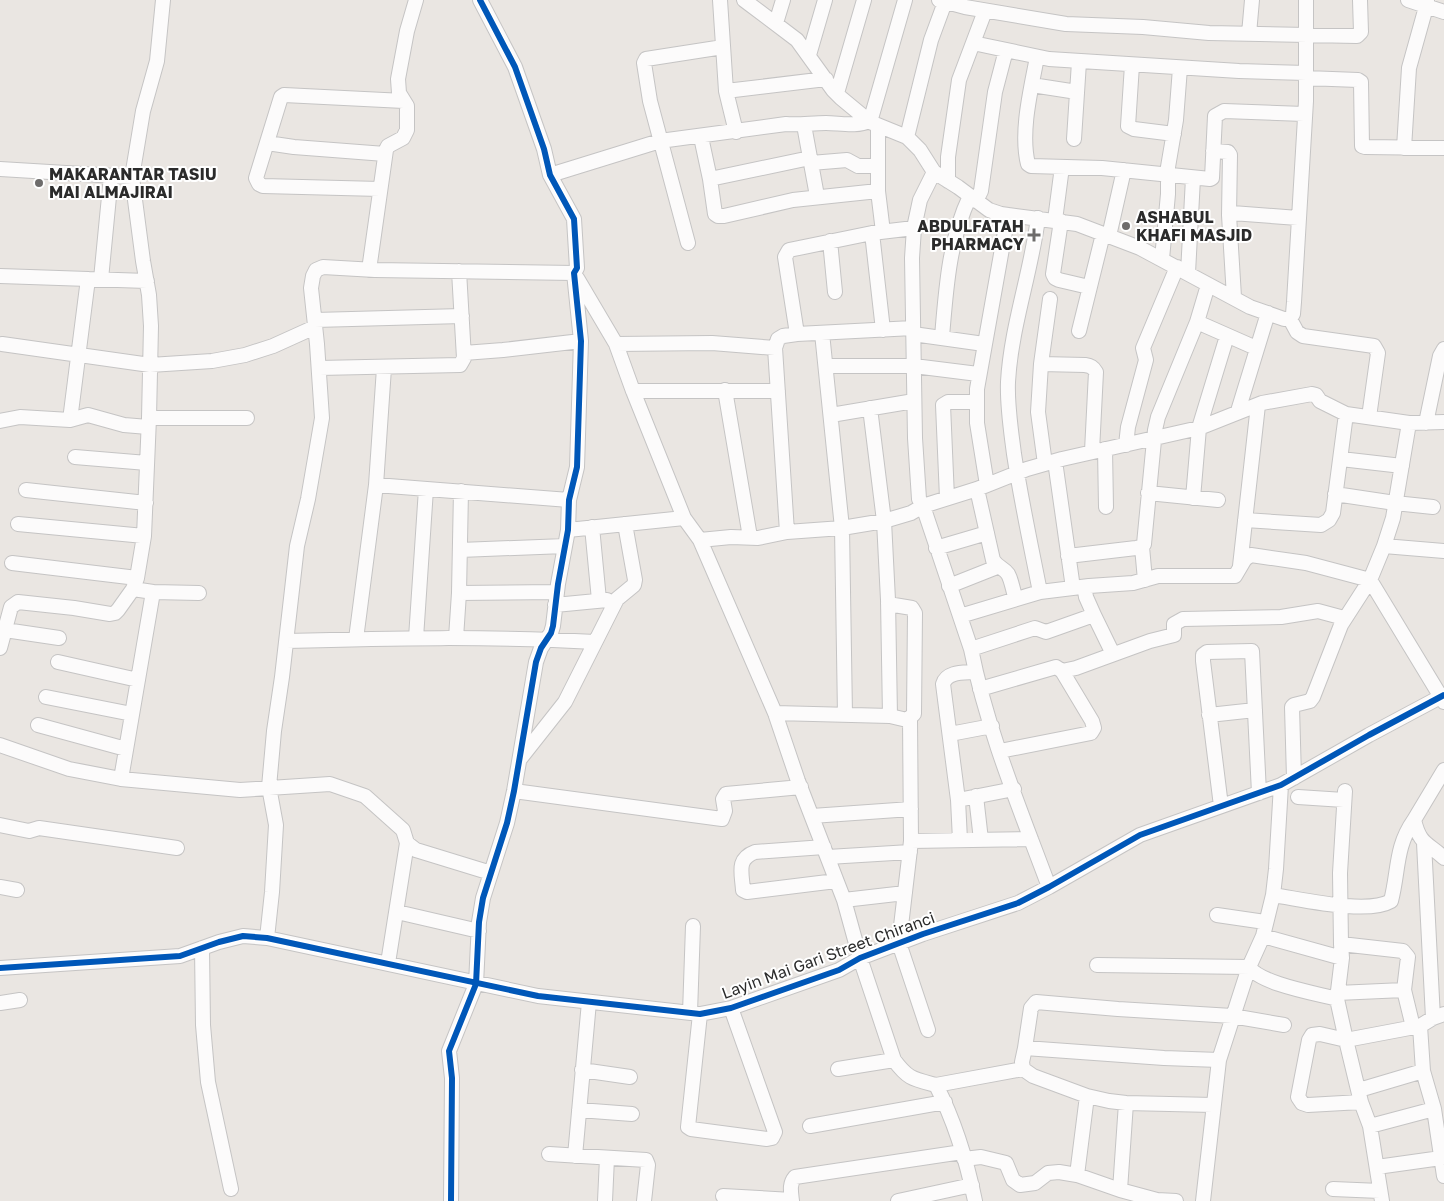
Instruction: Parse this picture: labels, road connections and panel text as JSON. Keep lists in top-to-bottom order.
{
  "streets": {
    "street": ["Layin Mai Gari Street Chiranci"]
  },
  "places": {
    "other": ["MAKARANTAR TASIU MAI ALMAJIRAI", "ASHABUL KHAFI MASJID"],
    "health": ["ABDULFATAH PHARMACY"]
  }
}
